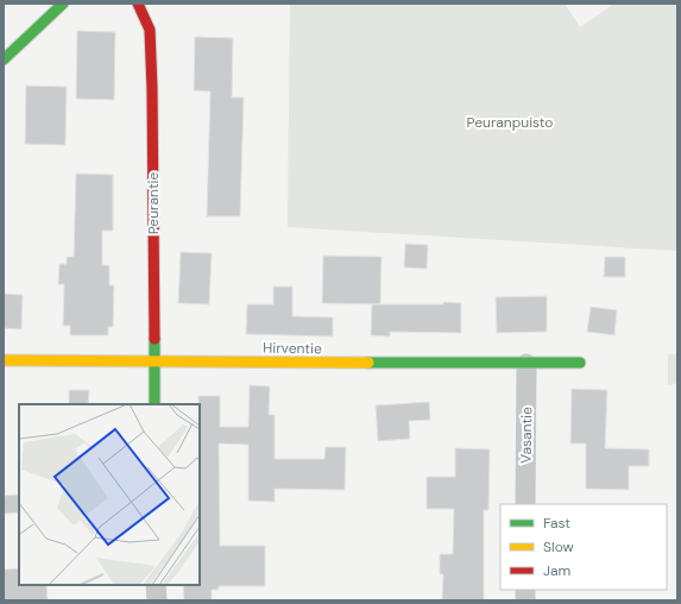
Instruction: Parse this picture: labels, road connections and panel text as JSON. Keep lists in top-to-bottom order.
{
  "streets": {
    "street": ["Peurantie", "Hirventie", "Vasantie"]
  },
  "crossings": [
    ["Peurantie", "Hirventie"],
    ["Hirventie", "Vasantie"]
  ],
  "parks": ["Peuranpuisto"],
  "legend": ["Fast", "Slow", "Jam"]
}
